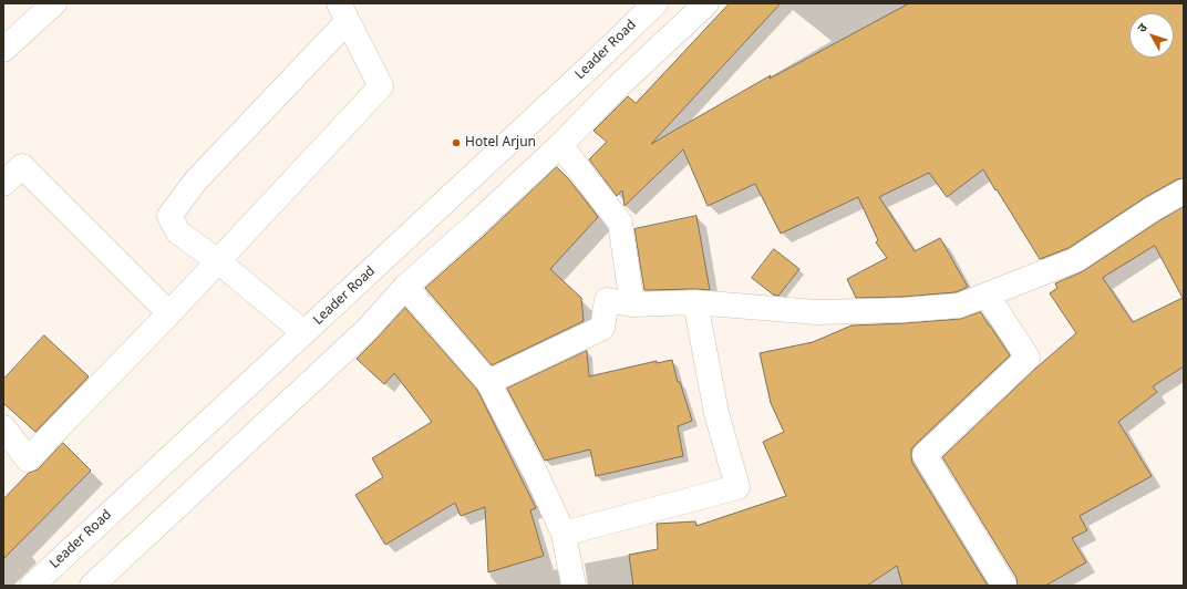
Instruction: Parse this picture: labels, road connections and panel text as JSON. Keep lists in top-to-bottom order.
{
  "streets": {
    "street": ["Leader Road"]
  },
  "places": ["Hotel Arjun"],
  "north": "top left"
}
